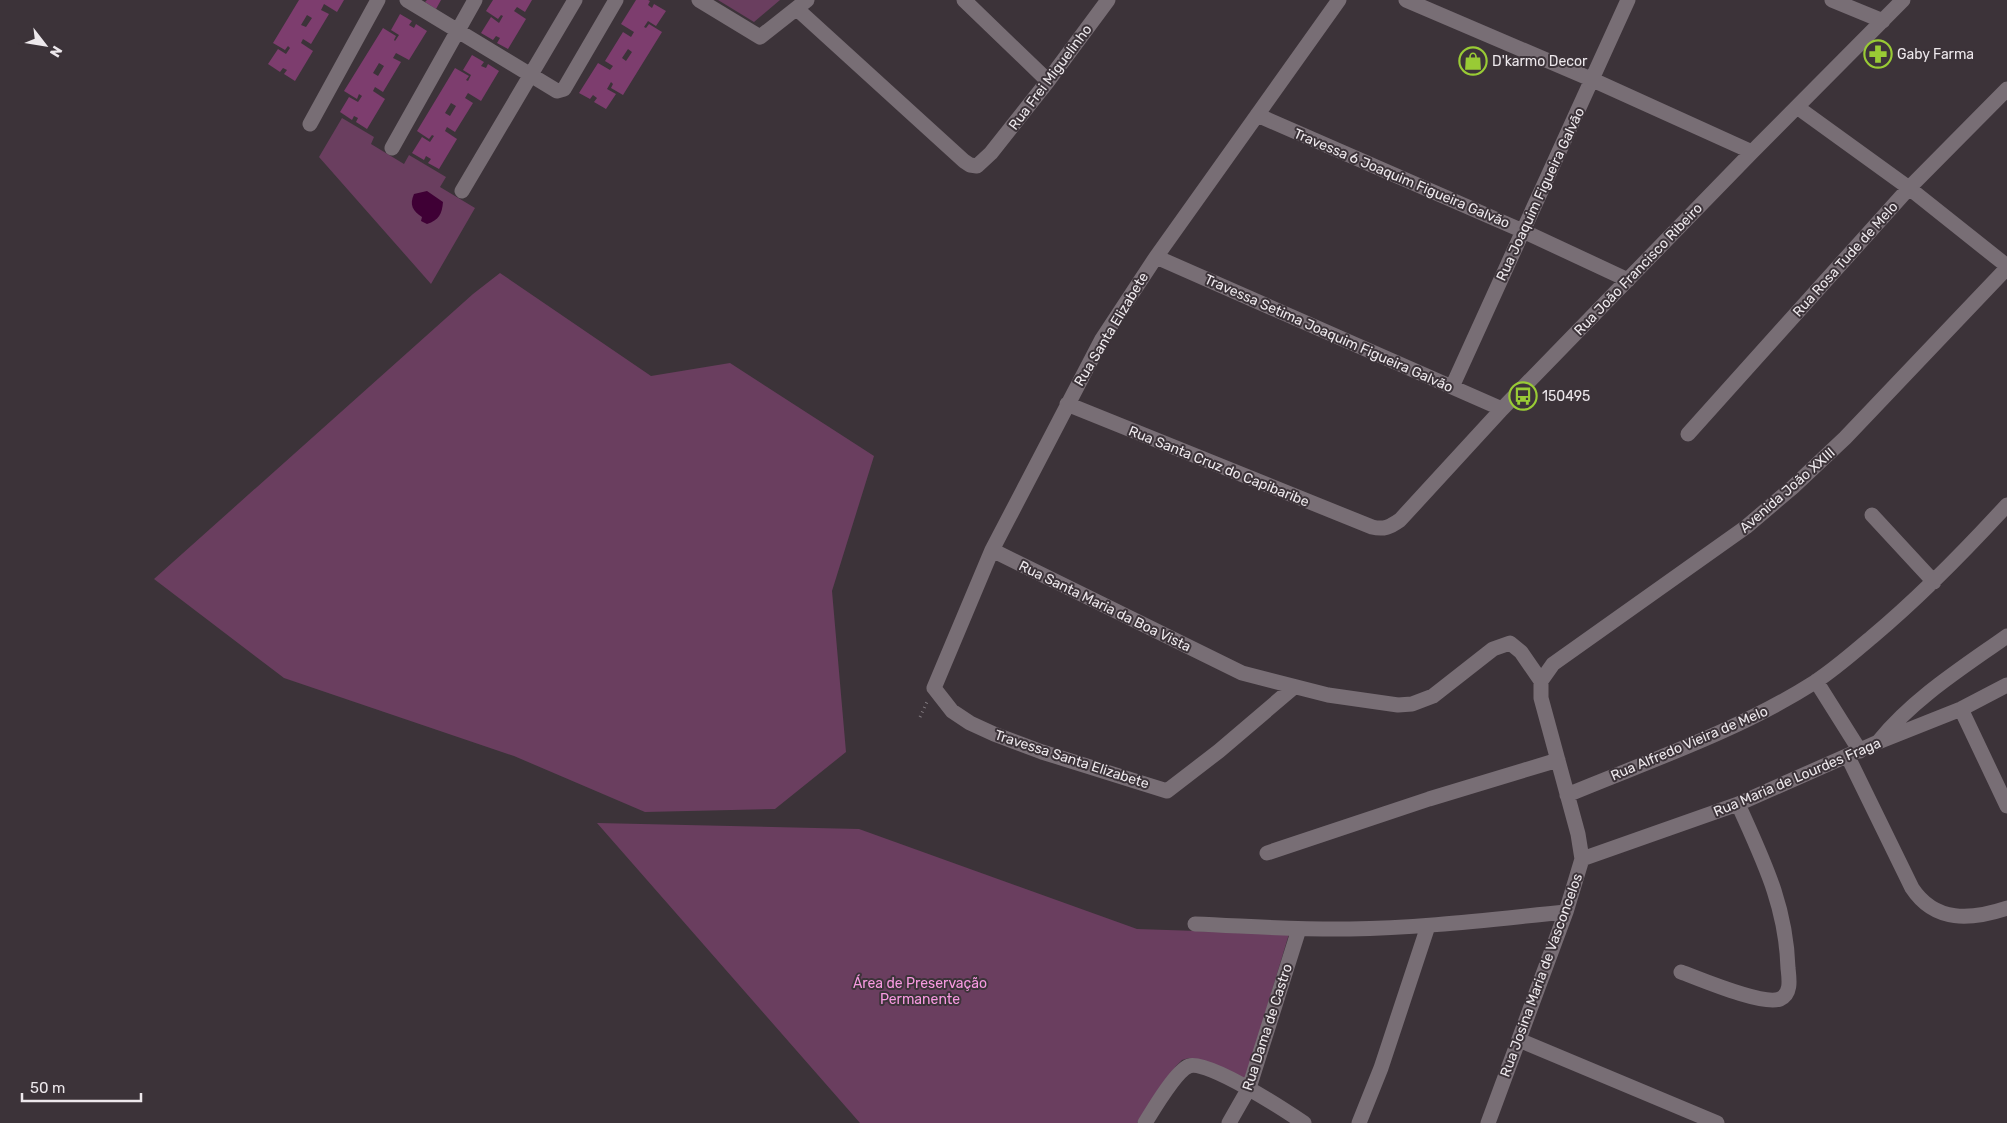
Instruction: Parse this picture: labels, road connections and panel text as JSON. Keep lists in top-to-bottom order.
{
  "streets": {
    "street": [
      "Rua Frei Miguelinho",
      "Travessa 6 Joaquim Figueira Galvão",
      "Rua Joaquim Figueira Galvão",
      "Rua Rosa Tude de Melo",
      "Rua João Francisco Ribeiro",
      "Rua Santa Elizabete",
      "Travessa Setima Joaquim Figueira Galvão",
      "Rua Santa Cruz do Capibaribe",
      "Avenida João XXIII",
      "Rua Santa Maria da Boa Vista",
      "Rua Alfredo Vieira de Melo",
      "Travessa Santa Elizabete",
      "Rua Maria de Lourdes Fraga",
      "Rua Josina Maria de Vasconcelos",
      "Rua Dama de Castro"
    ]
  },
  "crossings": [
    ["Travessa 6 Joaquim Figueira Galvão", "Rua Joaquim Figueira Galvão"],
    ["Travessa 6 Joaquim Figueira Galvão", "Rua João Francisco Ribeiro"],
    ["Travessa 6 Joaquim Figueira Galvão", "Rua Santa Elizabete"],
    ["Rua Joaquim Figueira Galvão", "Travessa Setima Joaquim Figueira Galvão"],
    ["Rua João Francisco Ribeiro", "Travessa Setima Joaquim Figueira Galvão"],
    ["Rua João Francisco Ribeiro", "Rua Santa Cruz do Capibaribe"],
    ["Rua Santa Elizabete", "Travessa Setima Joaquim Figueira Galvão"],
    ["Rua Santa Elizabete", "Rua Santa Cruz do Capibaribe"],
    ["Rua Santa Elizabete", "Rua Santa Maria da Boa Vista"],
    ["Rua Santa Elizabete", "Travessa Santa Elizabete"],
    ["Avenida João XXIII", "Rua Santa Maria da Boa Vista"],
    ["Avenida João XXIII", "Rua Josina Maria de Vasconcelos"],
    ["Rua Santa Maria da Boa Vista", "Travessa Santa Elizabete"],
    ["Rua Santa Maria da Boa Vista", "Rua Josina Maria de Vasconcelos"],
    ["Rua Alfredo Vieira de Melo", "Rua Josina Maria de Vasconcelos"],
    ["Rua Maria de Lourdes Fraga", "Rua Josina Maria de Vasconcelos"]
  ],
  "parks": ["Área de Preservação Permanente"],
  "places": {
    "pharmacy": ["Gaby Farma"],
    "shop": ["D'karmo Decor"],
    "bus stop": ["150495"]
  },
  "scale_bar": "50 m",
  "north": "bottom right"
}
